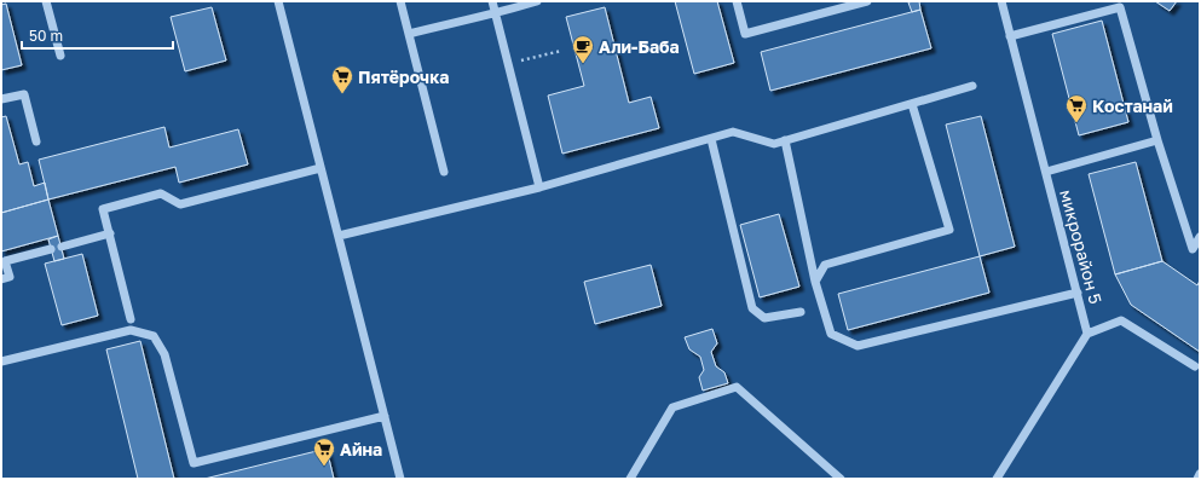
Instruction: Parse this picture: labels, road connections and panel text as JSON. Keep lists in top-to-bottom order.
{
  "streets": {
    "street": ["микрорайон 5"]
  },
  "places": {
    "cafe": ["Али-Баба"],
    "supermarket": ["Пятёрочка", "Костанай", "Айна"]
  },
  "scale_bar": "50 m"
}
